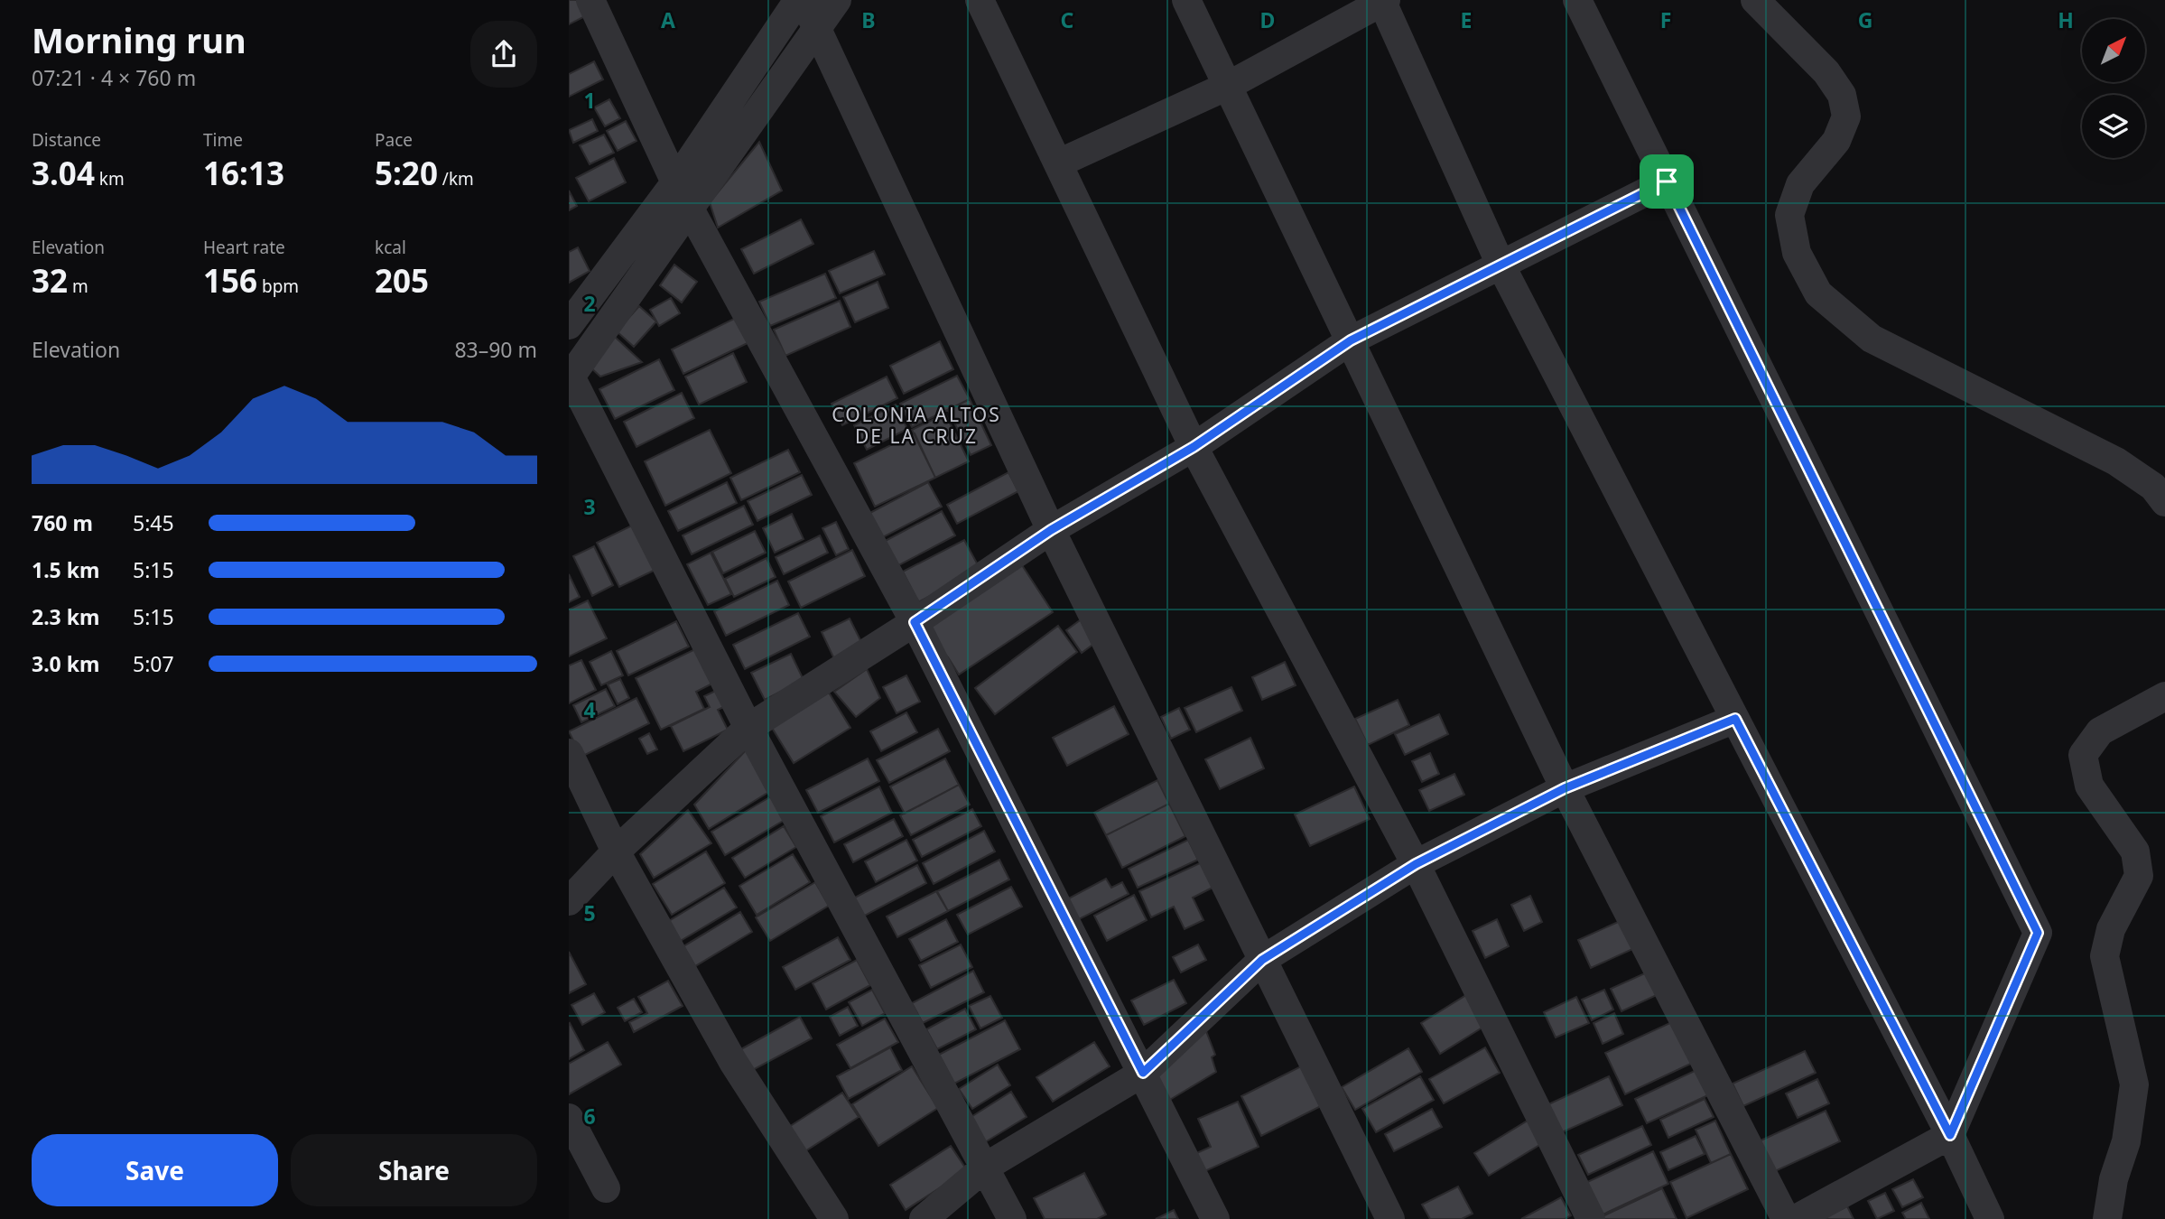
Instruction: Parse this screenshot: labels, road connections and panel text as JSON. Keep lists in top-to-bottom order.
{
  "districts": ["COLONIA ALTOS DE LA CRUZ"],
  "north": "top right",
  "page": {
    "heading": ["Morning run", "07:21 · 4 × 760 m"],
    "stats": [
      ["Distance", "3.04 km"],
      ["Time", "16:13"],
      ["Pace", "5:20 /km"],
      ["Elevation", "32 m"],
      ["Heart rate", "156 bpm"],
      ["kcal", "205"]
    ],
    "chart": ["Elevation", "83–90 m"],
    "list": [
      {
        "name": "760 m",
        "note": "5:45"
      },
      {
        "name": "1.5 km",
        "note": "5:15"
      },
      {
        "name": "2.3 km",
        "note": "5:15"
      },
      {
        "name": "3.0 km",
        "note": "5:07"
      }
    ],
    "buttons": ["Save", "Share"]
  },
  "grid": {
    "columns": [
      "A",
      "B",
      "C",
      "D",
      "E",
      "F",
      "G",
      "H"
    ],
    "rows": [
      "1",
      "2",
      "3",
      "4",
      "5",
      "6"
    ]
  }
}
